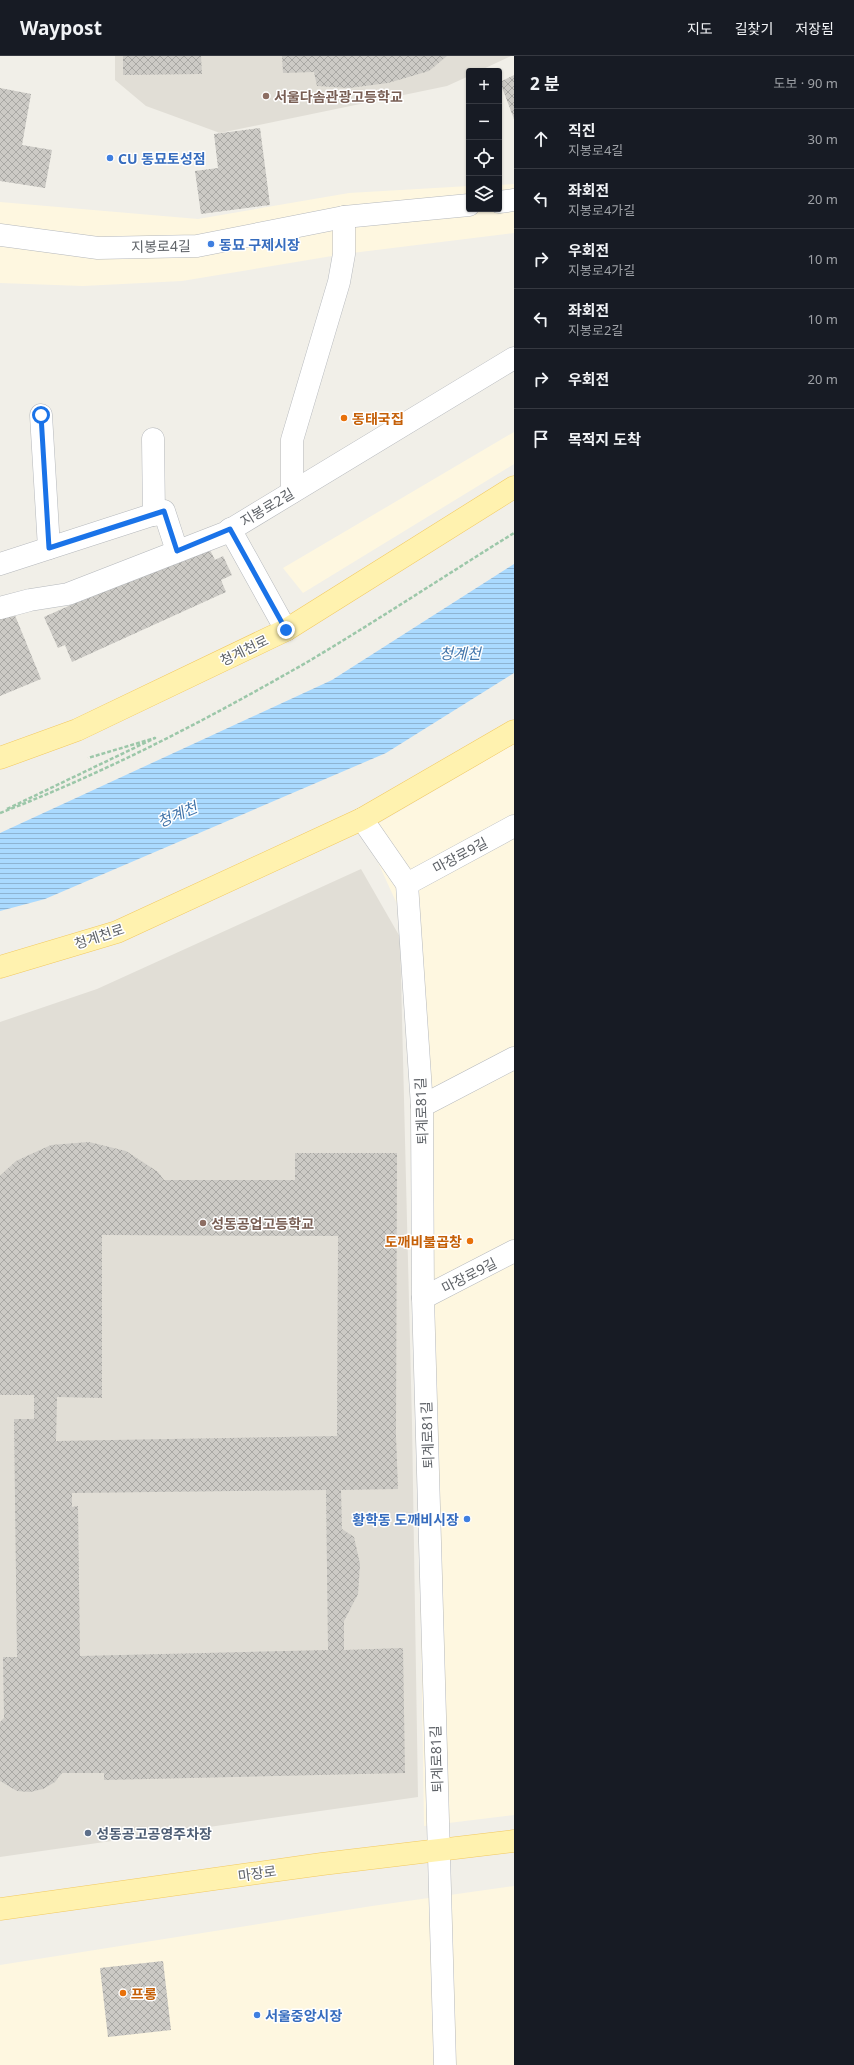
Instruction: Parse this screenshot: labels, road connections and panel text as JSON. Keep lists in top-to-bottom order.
{
  "streets": {
    "main road": ["청계천로", "마장로"],
    "street": [
      "지봉로4길",
      "지봉로2길",
      "마장로9길",
      "퇴계로81길"
    ]
  },
  "crossings": [
    ["마장로9길", "퇴계로81길"],
    ["퇴계로81길", "마장로"]
  ],
  "water": ["청계천"],
  "places": [
    "서울다솜관광고등학교",
    "CU 동묘토성점",
    "동묘 구제시장",
    "동태국집",
    "성동공업고등학교",
    "도깨비불곱창",
    "황학동 도깨비시장",
    "성동공고공영주차장",
    "프롱",
    "서울중앙시장"
  ],
  "page": {
    "header": "Waypost",
    "nav": ["지도", "길찾기", "저장됨"],
    "heading": ["2 분", "도보 · 90 m"],
    "map_buttons": ["+", "−"],
    "list": [
      ["직진", "지봉로4길", "30 m"],
      ["좌회전", "지봉로4가길", "20 m"],
      ["우회전", "지봉로4가길", "10 m"],
      ["좌회전", "지봉로2길", "10 m"],
      ["우회전", "20 m"],
      "목적지 도착"
    ]
  }
}
